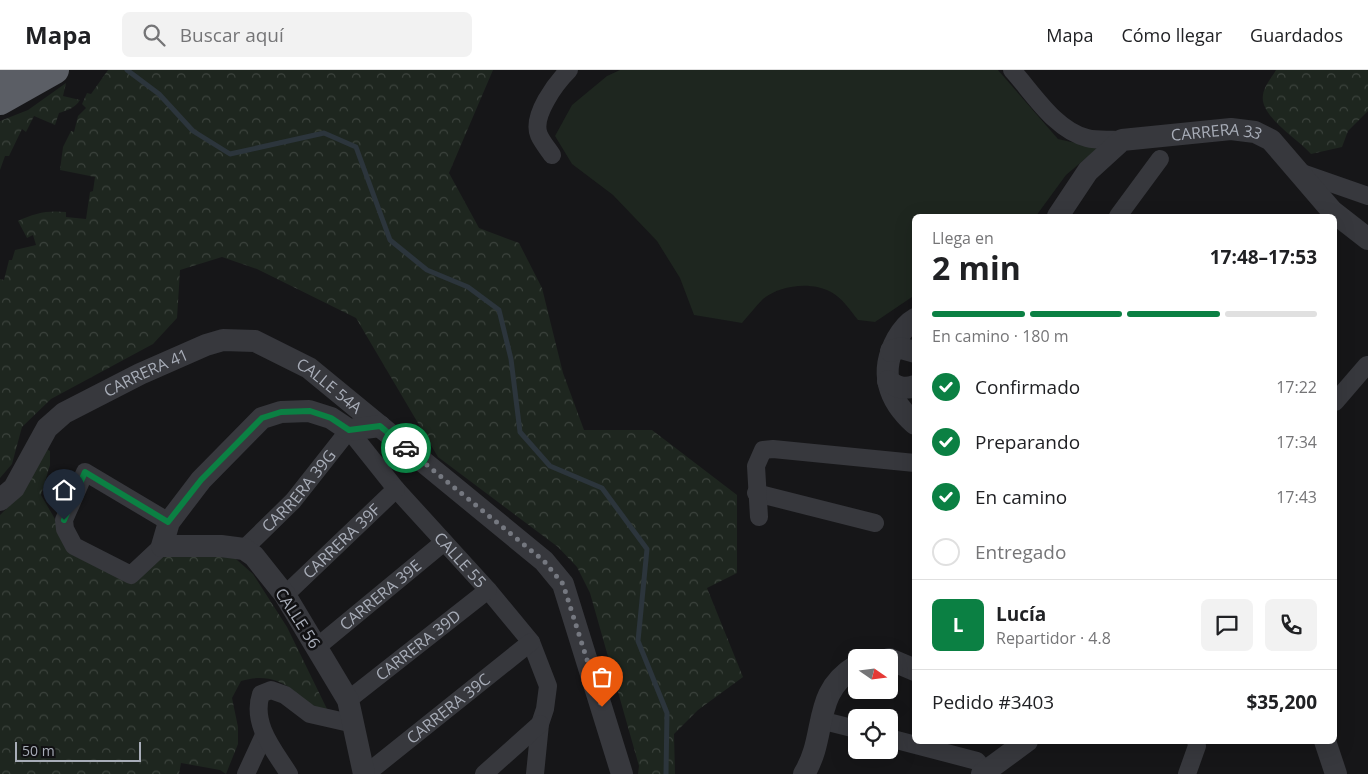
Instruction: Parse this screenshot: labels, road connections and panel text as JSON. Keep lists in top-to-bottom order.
{
  "streets": {
    "street": [
      "CARRERA 33",
      "CARRERA 41",
      "CALLE 54A",
      "CARRERA 39G",
      "CARRERA 39F",
      "CALLE 55",
      "CARRERA 39E",
      "CALLE 56",
      "CARRERA 39D",
      "CARRERA 39C"
    ]
  },
  "crossings": [
    ["CARRERA 41", "CALLE 54A"],
    ["CARRERA 39G", "CALLE 55"],
    ["CARRERA 39G", "CALLE 56"],
    ["CARRERA 39F", "CALLE 55"],
    ["CARRERA 39F", "CALLE 56"],
    ["CALLE 55", "CARRERA 39E"],
    ["CALLE 55", "CARRERA 39D"],
    ["CALLE 55", "CARRERA 39C"],
    ["CARRERA 39E", "CALLE 56"],
    ["CALLE 56", "CARRERA 39D"],
    ["CALLE 56", "CARRERA 39C"]
  ],
  "scale_bar": "50 m",
  "north": "right",
  "page": {
    "header": "Mapa",
    "search": "Buscar aquí",
    "nav": ["Mapa", "Cómo llegar", "Guardados"],
    "heading": ["2 min", "Llega en", "17:48–17:53"],
    "panel": [
      "Lucía",
      "Repartidor · 4.8",
      "Pedido #3403",
      "$35,200"
    ],
    "bar": "En camino · 180 m",
    "list": [
      ["Confirmado", "17:22"],
      ["Preparando", "17:34"],
      ["En camino", "17:43"],
      "Entregado"
    ],
    "round": "L",
    "scale": "50 m"
  }
}
